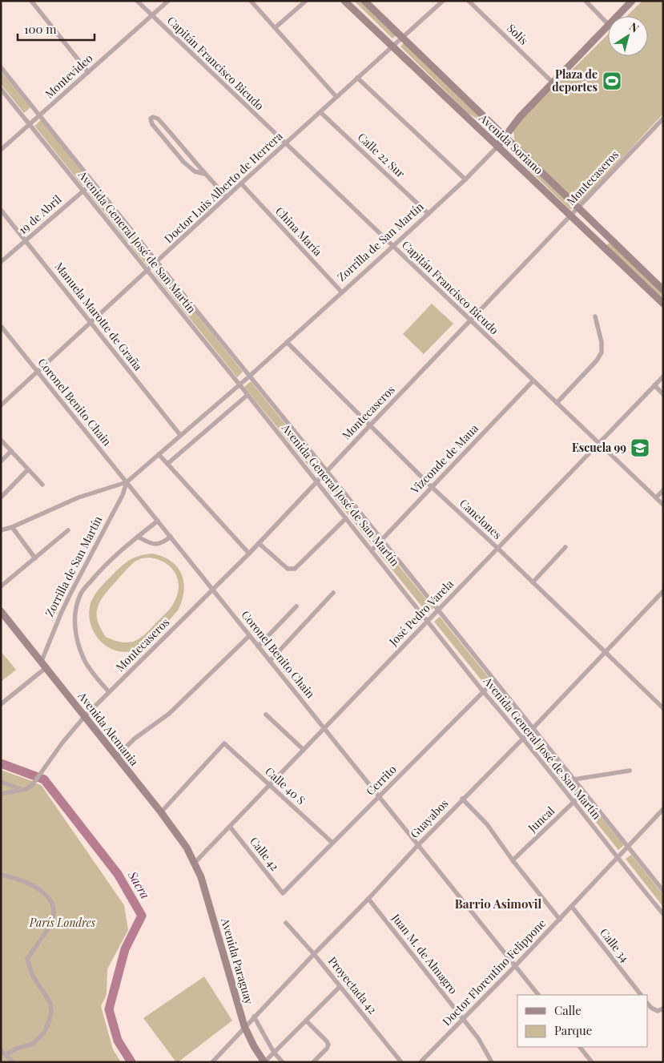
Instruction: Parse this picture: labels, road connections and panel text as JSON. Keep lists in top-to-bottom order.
{
  "streets": {
    "street": [
      "Solís",
      "Capitán Francisco Bicudo",
      "Montevideo",
      "Avenida Soriano",
      "Calle 22 Sur",
      "Montecaseros",
      "Doctor Luis Alberto de Herrera",
      "19 de Abril",
      "China María",
      "Avenida General José de San Martín",
      "Zorrilla de San Martín",
      "Manuela Marotte de Graña",
      "Coronel Benito Chain",
      "Vizconde de Maua",
      "Canelones",
      "José Pedro Varela",
      "Avenida Alemania",
      "Cerrito",
      "Calle 40 S",
      "Guayabos",
      "Juncal",
      "Calle 42",
      "Calle 34",
      "Juan M. de Almagro",
      "Avenida Paraguay",
      "Doctor Florentino Felippone",
      "Proyectada 42"
    ]
  },
  "crossings": [
    ["Solís", "Zorrilla de San Martín"],
    ["Capitán Francisco Bicudo", "Montevideo"],
    ["Capitán Francisco Bicudo", "Montecaseros"],
    ["Capitán Francisco Bicudo", "Doctor Luis Alberto de Herrera"],
    ["Capitán Francisco Bicudo", "Zorrilla de San Martín"],
    ["Capitán Francisco Bicudo", "Vizconde de Maua"],
    ["Capitán Francisco Bicudo", "José Pedro Varela"],
    ["Montevideo", "Avenida General José de San Martín"],
    ["Avenida Soriano", "Montecaseros"],
    ["Avenida Soriano", "Doctor Luis Alberto de Herrera"],
    ["Avenida Soriano", "Zorrilla de San Martín"],
    ["Calle 22 Sur", "Doctor Luis Alberto de Herrera"],
    ["Calle 22 Sur", "Zorrilla de San Martín"],
    ["Montecaseros", "Avenida General José de San Martín"],
    ["Montecaseros", "Coronel Benito Chain"],
    ["Montecaseros", "Canelones"],
    ["Montecaseros", "Avenida Alemania"],
    ["Doctor Luis Alberto de Herrera", "China María"],
    ["Doctor Luis Alberto de Herrera", "Avenida General José de San Martín"],
    ["Doctor Luis Alberto de Herrera", "Manuela Marotte de Graña"],
    ["Doctor Luis Alberto de Herrera", "Coronel Benito Chain"],
    ["19 de Abril", "Avenida General José de San Martín"],
    ["19 de Abril", "Manuela Marotte de Graña"],
    ["China María", "Zorrilla de San Martín"],
    ["Avenida General José de San Martín", "Zorrilla de San Martín"],
    ["Avenida General José de San Martín", "Vizconde de Maua"],
    ["Avenida General José de San Martín", "José Pedro Varela"],
    ["Avenida General José de San Martín", "Cerrito"],
    ["Avenida General José de San Martín", "Guayabos"],
    ["Avenida General José de San Martín", "Juncal"],
    ["Avenida General José de San Martín", "Doctor Florentino Felippone"],
    ["Zorrilla de San Martín", "Manuela Marotte de Graña"],
    ["Zorrilla de San Martín", "Coronel Benito Chain"],
    ["Zorrilla de San Martín", "Canelones"],
    ["Zorrilla de San Martín", "Avenida Alemania"],
    ["Coronel Benito Chain", "José Pedro Varela"],
    ["Coronel Benito Chain", "Cerrito"],
    ["Coronel Benito Chain", "Guayabos"],
    ["Coronel Benito Chain", "Doctor Florentino Felippone"],
    ["Vizconde de Maua", "Canelones"],
    ["Canelones", "José Pedro Varela"],
    ["Canelones", "Guayabos"],
    ["José Pedro Varela", "Avenida Alemania"],
    ["José Pedro Varela", "Calle 40 S"],
    ["José Pedro Varela", "Calle 42"],
    ["José Pedro Varela", "Avenida Paraguay"],
    ["Avenida Alemania", "Calle 40 S"],
    ["Avenida Alemania", "Avenida Paraguay"],
    ["Cerrito", "Calle 40 S"],
    ["Cerrito", "Calle 42"],
    ["Guayabos", "Juan M. de Almagro"],
    ["Guayabos", "Avenida Paraguay"],
    ["Guayabos", "Proyectada 42"],
    ["Calle 34", "Doctor Florentino Felippone"],
    ["Juan M. de Almagro", "Doctor Florentino Felippone"]
  ],
  "districts": ["Barrio Asimovil"],
  "water": ["Sacra"],
  "parks": ["París Londres"],
  "places": {
    "sports": ["Plaza de deportes"],
    "school or university": ["Escuela 99"]
  },
  "legend": ["Calle", "Parque"],
  "scale_bar": "100 m",
  "north": "top right"
}
